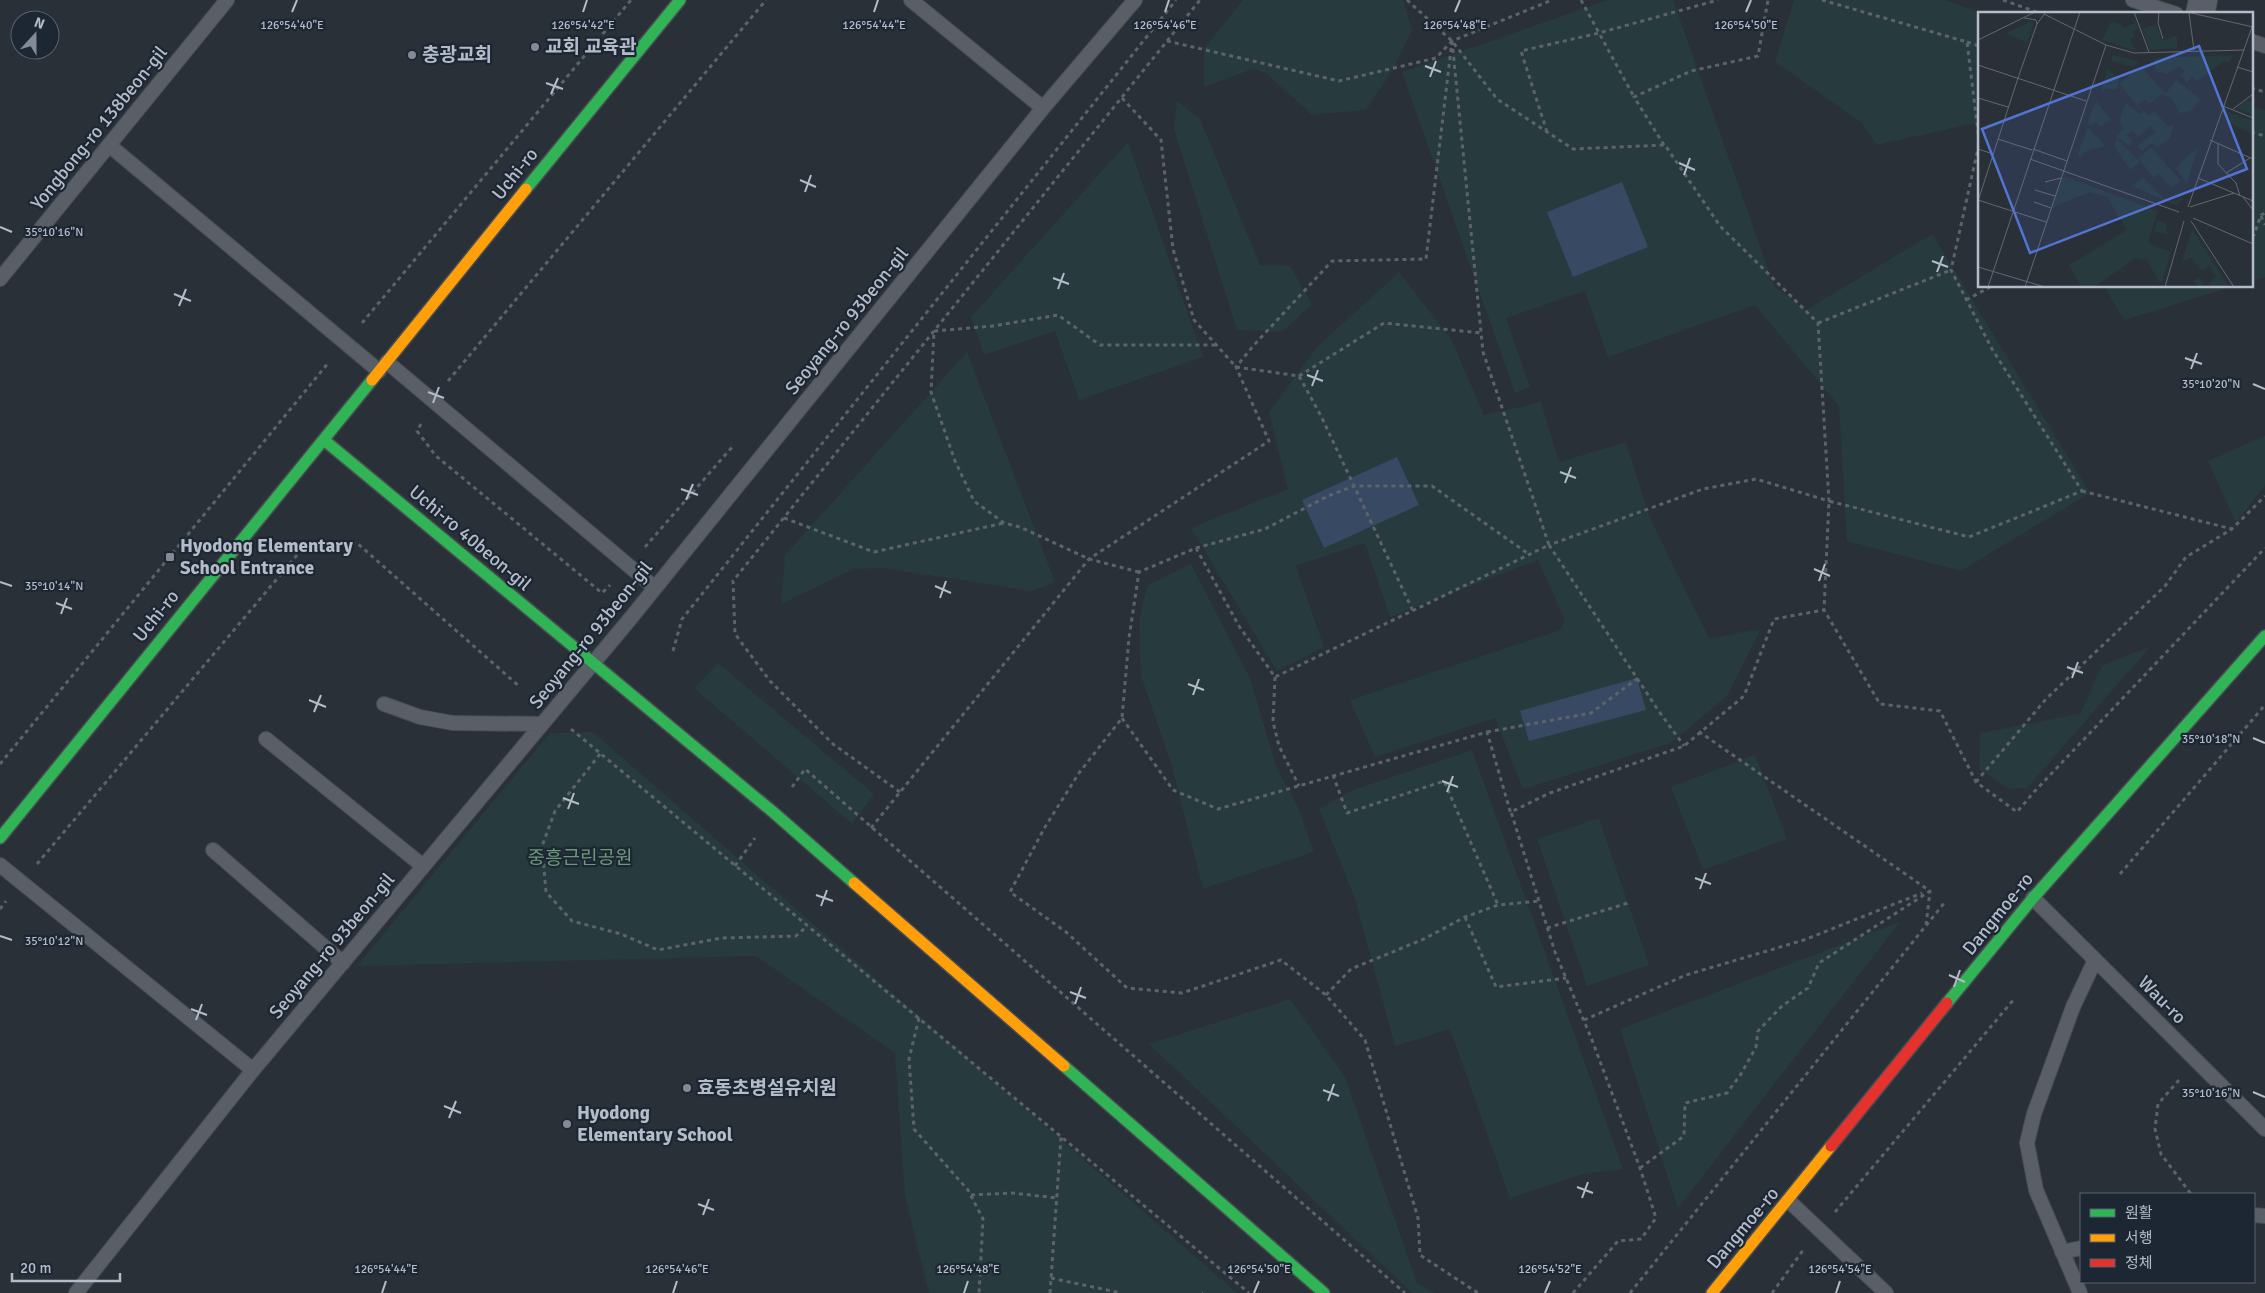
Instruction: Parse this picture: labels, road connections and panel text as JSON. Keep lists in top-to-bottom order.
{
  "streets": {
    "street": ["Uchi-ro", "Uchi-ro 40beon-gil", "Dangmoe-ro"],
    "lane": ["Yongbong-ro 138beon-gil", "Seoyang-ro 93beon-gil", "Wau-ro"]
  },
  "crossings": [
    ["Uchi-ro", "Uchi-ro 40beon-gil"],
    ["Seoyang-ro 93beon-gil", "Uchi-ro 40beon-gil"],
    ["Dangmoe-ro", "Wau-ro"]
  ],
  "parks": ["중흥근린공원"],
  "places": {
    "other": [
      "교회 교육관",
      "충광교회",
      "효동초병설유치원",
      "Hyodong Elementary School"
    ],
    "transit": ["Hyodong Elementary School Entrance"]
  },
  "legend": ["원활", "서행", "정체"],
  "scale_bar": "20 m",
  "north": "top",
  "coordinates": [
    "126°54'40\"E",
    "126°54'42\"E",
    "126°54'44\"E",
    "126°54'46\"E",
    "126°54'48\"E",
    "126°54'50\"E",
    "35°10'16\"N",
    "35°10'20\"N",
    "35°10'14\"N",
    "35°10'18\"N",
    "35°10'12\"N",
    "126°54'52\"E",
    "126°54'54\"E"
  ]
}
